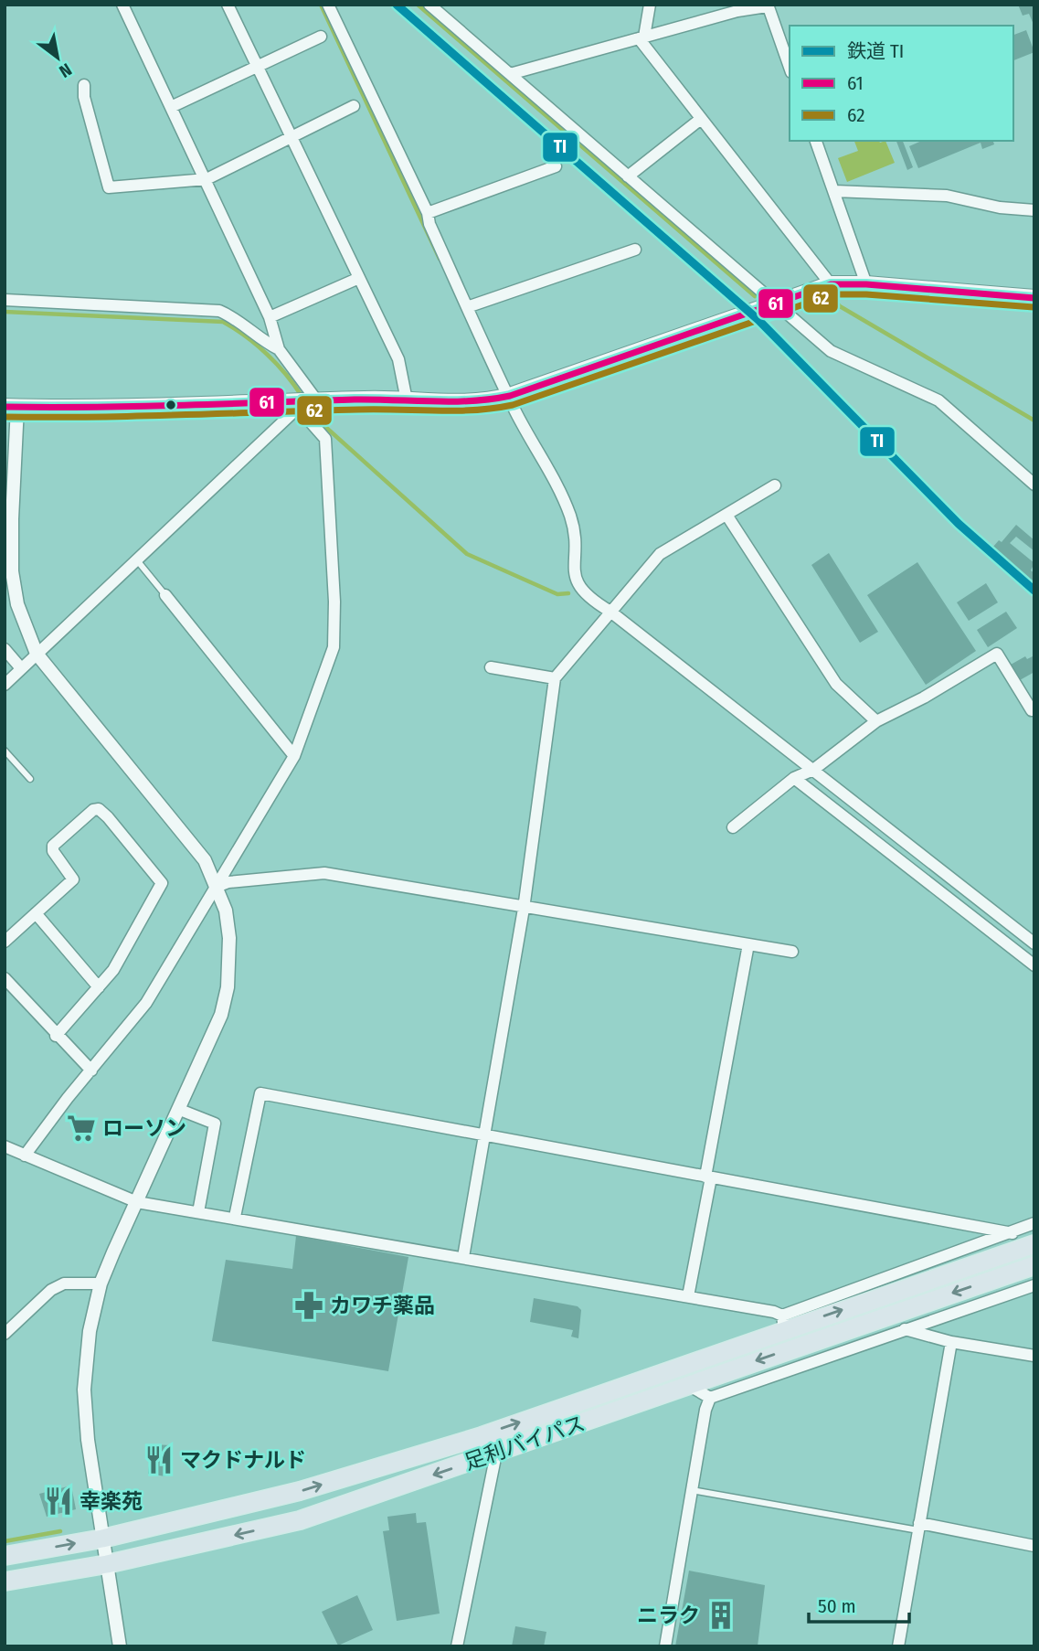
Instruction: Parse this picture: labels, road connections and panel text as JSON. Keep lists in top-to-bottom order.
{
  "streets": {
    "highway": ["足利バイパス"]
  },
  "places": {
    "supermarket": ["ローソン"],
    "pharmacy": ["カワチ薬品"],
    "restaurant": ["マクドナルド", "幸楽苑"],
    "building": ["ニラク"]
  },
  "lines": ["rail line TI", "transit line 61", "transit line 62"],
  "legend": ["鉄道 TI", "61", "62"],
  "scale_bar": "50 m",
  "north": "bottom right"
}
